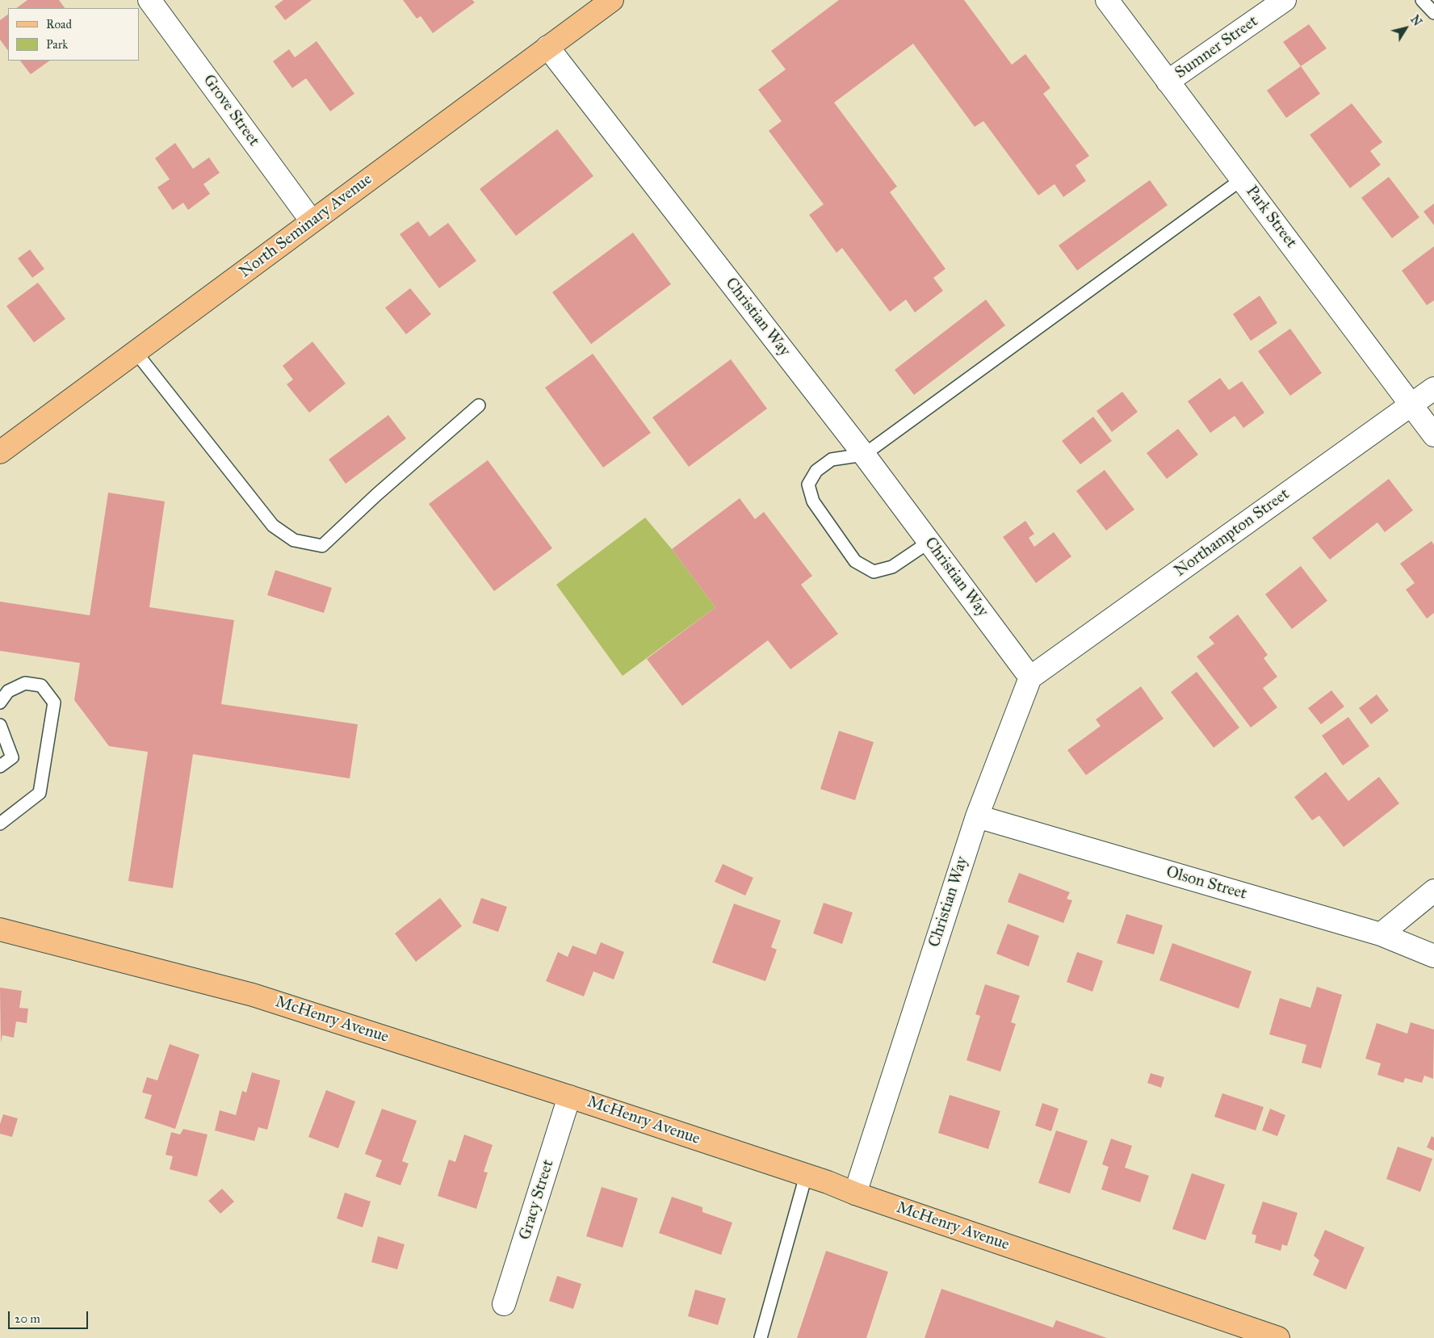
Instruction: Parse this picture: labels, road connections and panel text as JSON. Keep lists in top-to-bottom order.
{
  "streets": {
    "main road": ["North Seminary Avenue", "McHenry Avenue"],
    "street": [
      "Sumner Street",
      "Grove Street",
      "Park Street",
      "Christian Way",
      "Northampton Street",
      "Olson Street",
      "Gracy Street"
    ]
  },
  "crossings": [
    ["Sumner Street", "Park Street"],
    ["Grove Street", "North Seminary Avenue"],
    ["Park Street", "Northampton Street"],
    ["North Seminary Avenue", "Christian Way"],
    ["Christian Way", "Northampton Street"],
    ["Christian Way", "Olson Street"],
    ["Christian Way", "McHenry Avenue"],
    ["McHenry Avenue", "Gracy Street"]
  ],
  "legend": ["Road", "Park"],
  "scale_bar": "20 m",
  "north": "top right"
}
